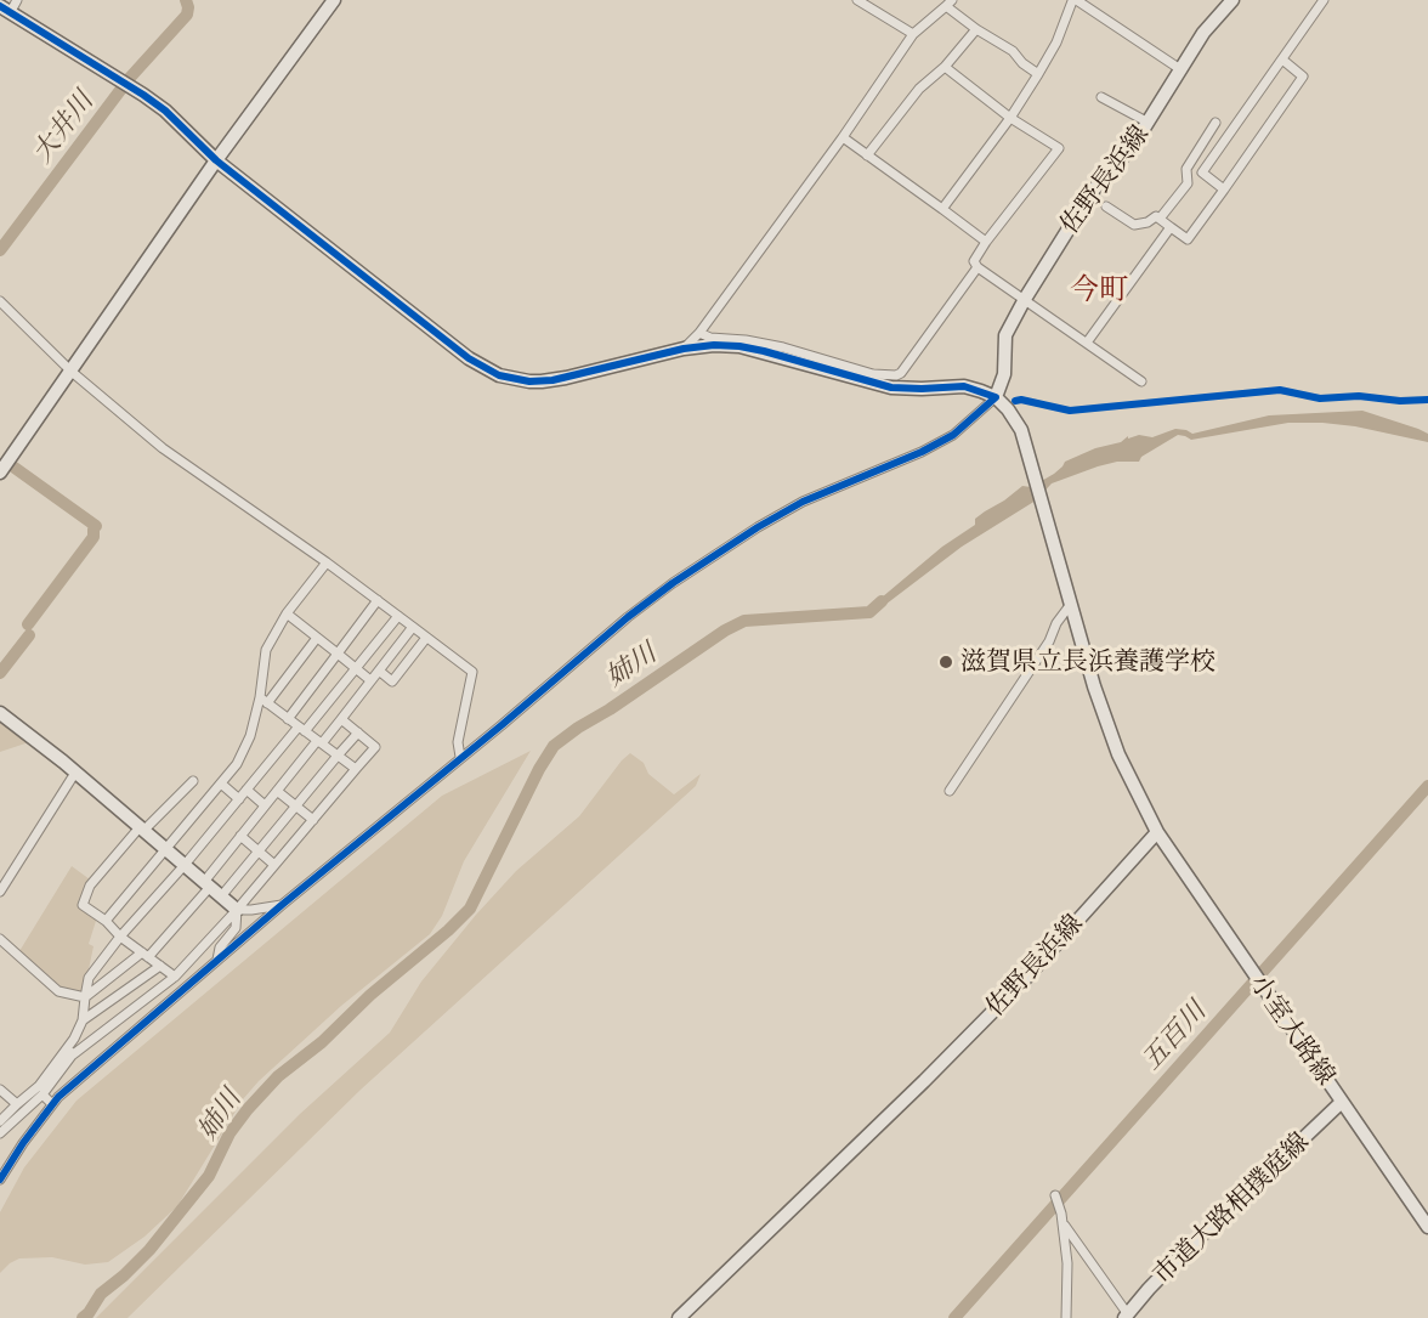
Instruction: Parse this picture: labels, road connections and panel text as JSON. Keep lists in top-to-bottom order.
{
  "streets": {
    "street": ["佐野長浜線", "小室大路線", "市道大路相撲庭線"]
  },
  "crossings": [
    ["佐野長浜線", "小室大路線"],
    ["小室大路線", "市道大路相撲庭線"]
  ],
  "districts": ["今町"],
  "water": ["大井川", "姉川", "五百川"],
  "places": ["滋賀県立長浜養護学校"]
}
